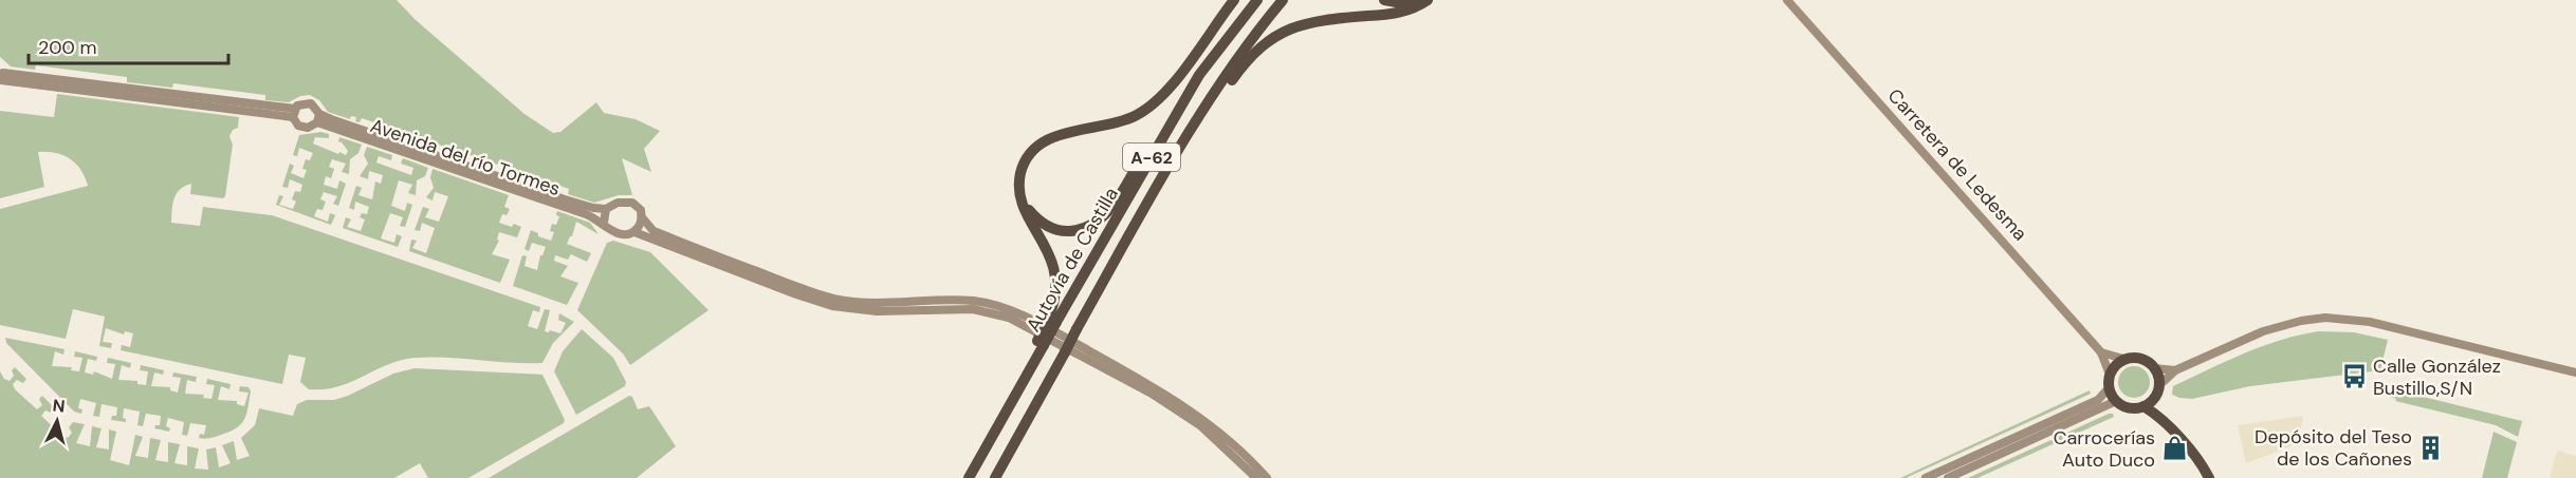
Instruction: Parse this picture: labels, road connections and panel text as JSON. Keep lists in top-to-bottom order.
{
  "streets": {
    "highway": ["A-62", "Autovía de Castilla"],
    "main road": ["Avenida del río Tormes", "Carretera de Ledesma"]
  },
  "places": {
    "bus stop": ["Calle González Bustillo,S/N"],
    "building": ["Depósito del Teso de los Cañones"],
    "shop": ["Carrocerías Auto Duco"]
  },
  "scale_bar": "200 m",
  "north": "top"
}
